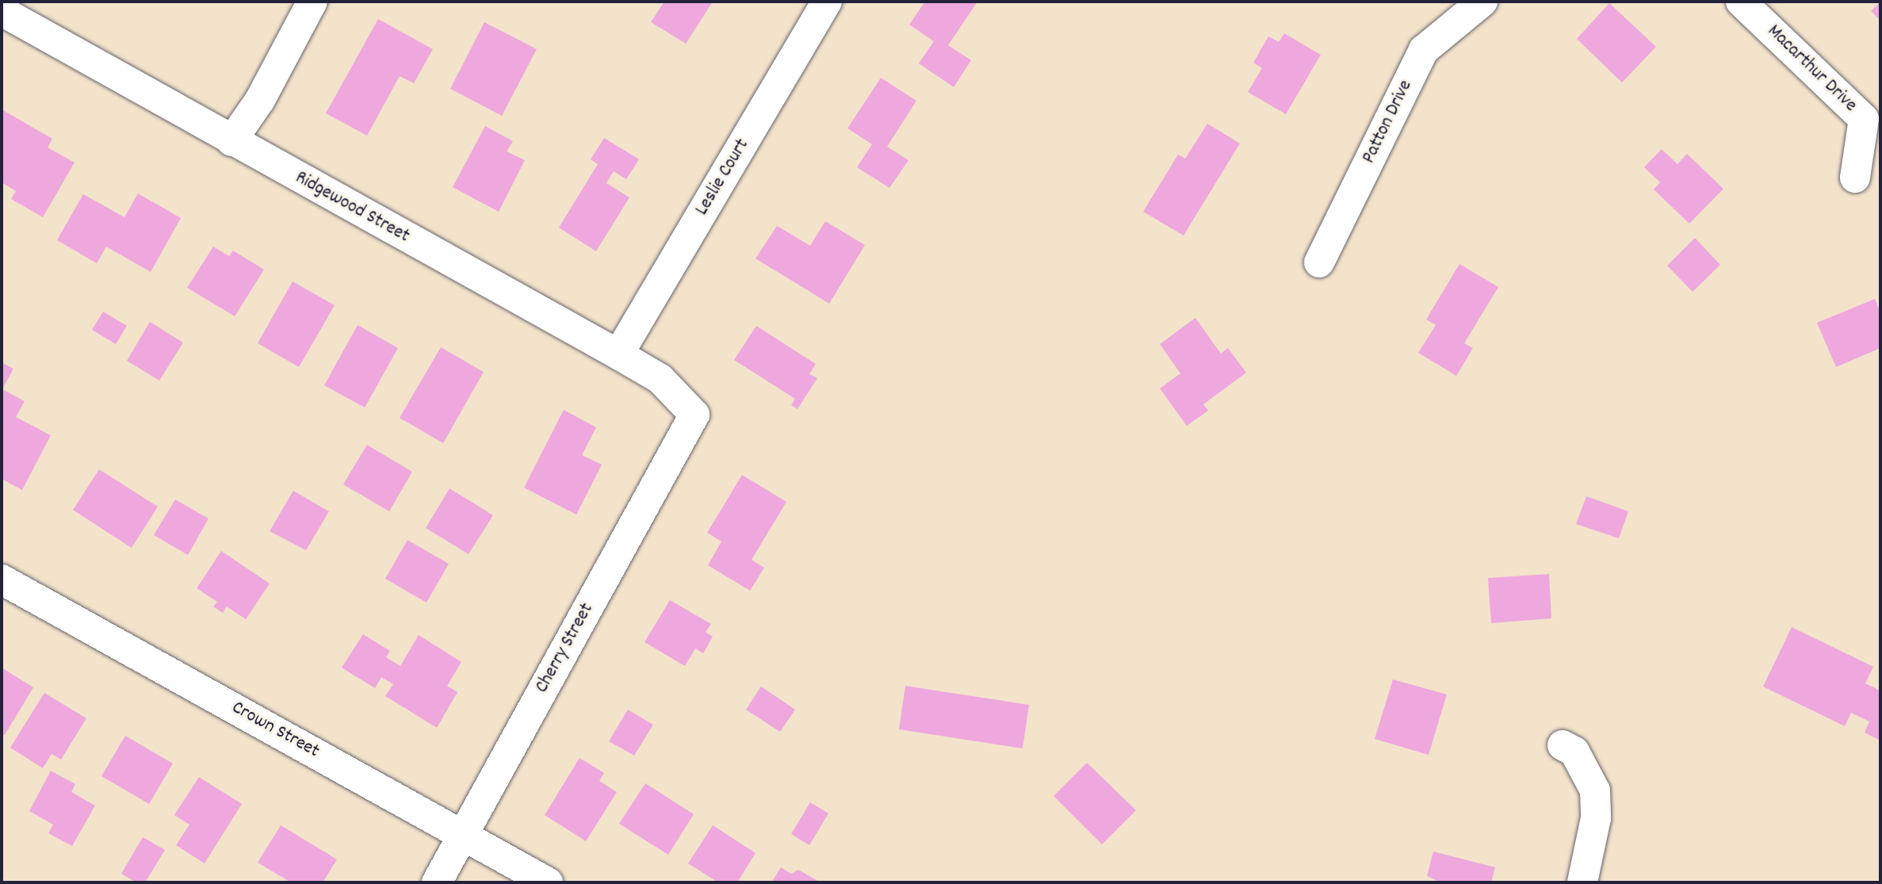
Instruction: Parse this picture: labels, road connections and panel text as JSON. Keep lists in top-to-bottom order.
{
  "streets": {
    "street": [
      "Macarthur Drive",
      "Patton Drive",
      "Leslie Court",
      "Ridgewood Street",
      "Cherry Street",
      "Crown Street"
    ]
  },
  "crossings": [
    ["Leslie Court", "Ridgewood Street"],
    ["Ridgewood Street", "Cherry Street"],
    ["Cherry Street", "Crown Street"]
  ]
}
